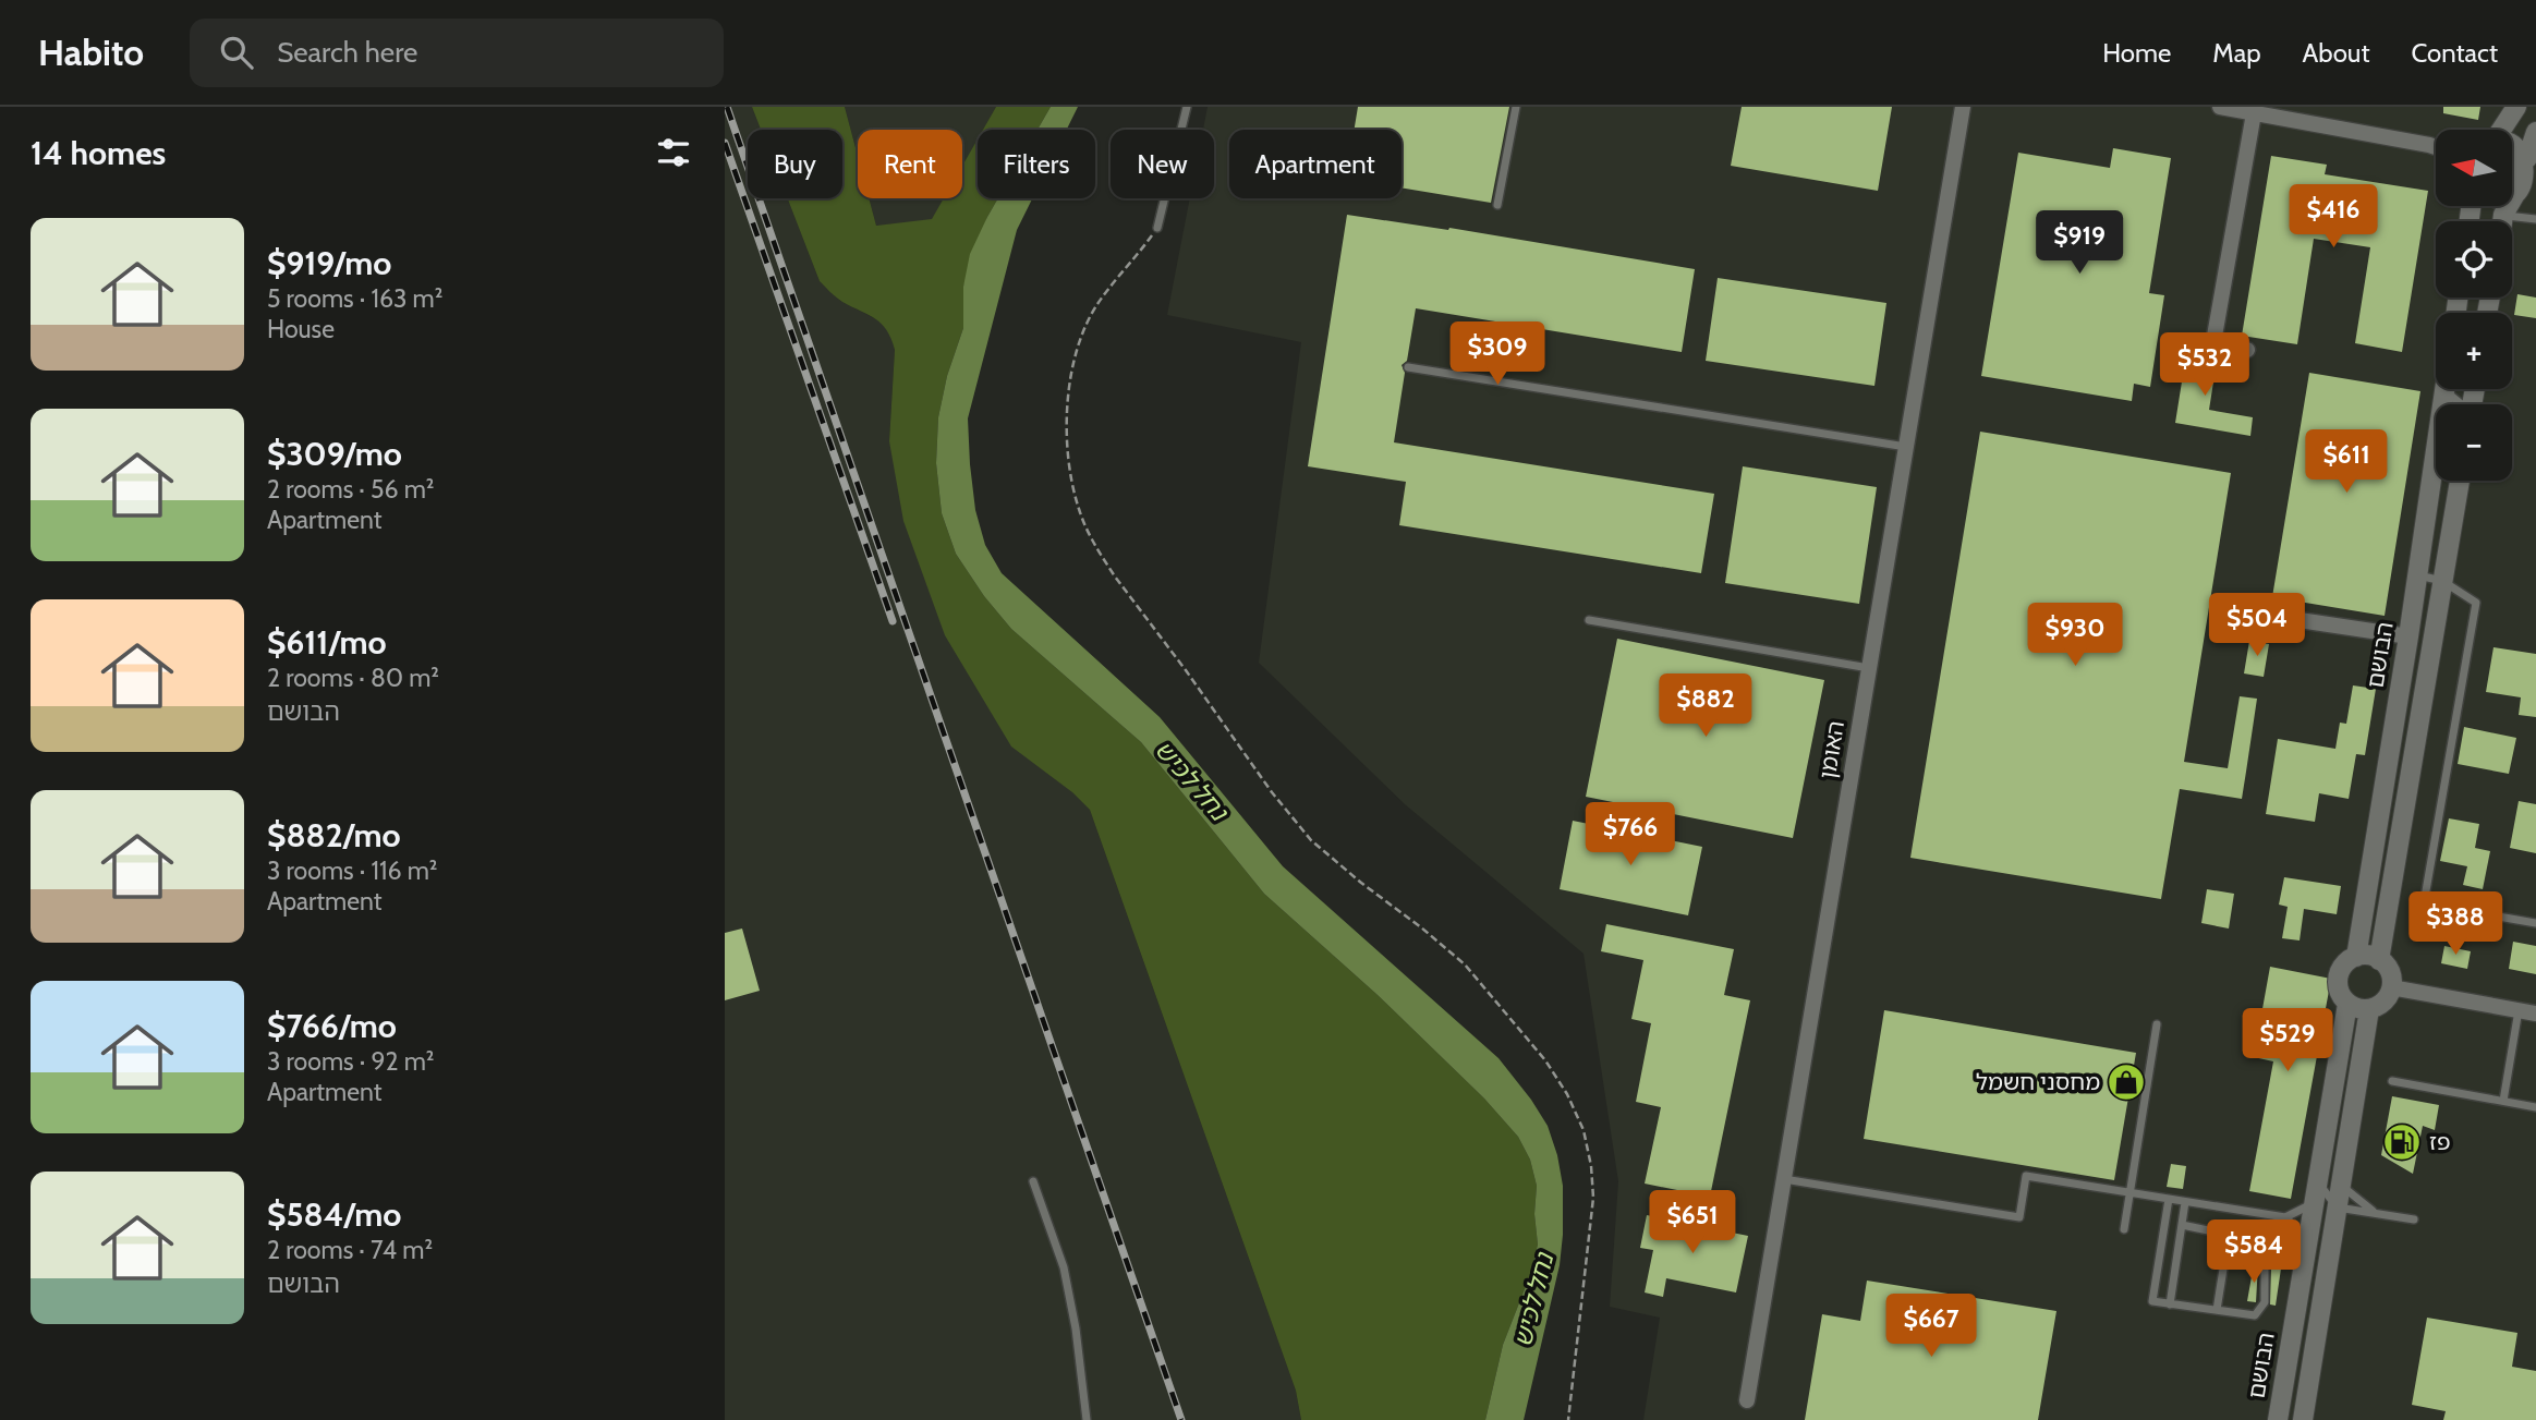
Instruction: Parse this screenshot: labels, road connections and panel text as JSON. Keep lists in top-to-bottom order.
{
  "streets": {
    "street": ["הבושם", "האומן"]
  },
  "water": ["נחל לכיש"],
  "places": {
    "shop": ["מחסני חשמל"],
    "fuel station": ["פז"]
  },
  "north": "left",
  "page": {
    "header": "Habito",
    "search": "Search here",
    "nav": [
      "Home",
      "Map",
      "About",
      "Contact"
    ],
    "heading": "14 homes",
    "map_buttons": ["+", "−"],
    "chip": [
      "Buy",
      "Rent",
      "Filters",
      "New",
      "Apartment"
    ],
    "price": [
      "$416",
      "$919",
      "$309",
      "$532",
      "$611",
      "$504",
      "$930",
      "$882",
      "$766",
      "$388",
      "$529",
      "$651",
      "$584",
      "$667"
    ],
    "list": [
      {
        "name": "$919/mo",
        "note": "5 rooms · 163 m² · House"
      },
      {
        "name": "$309/mo",
        "note": "2 rooms · 56 m² · Apartment"
      },
      {
        "name": "$611/mo",
        "note": "2 rooms · 80 m² · הבושם"
      },
      {
        "name": "$882/mo",
        "note": "3 rooms · 116 m² · Apartment"
      },
      {
        "name": "$766/mo",
        "note": "3 rooms · 92 m² · Apartment"
      },
      {
        "name": "$584/mo",
        "note": "2 rooms · 74 m² · הבושם"
      }
    ]
  }
}
